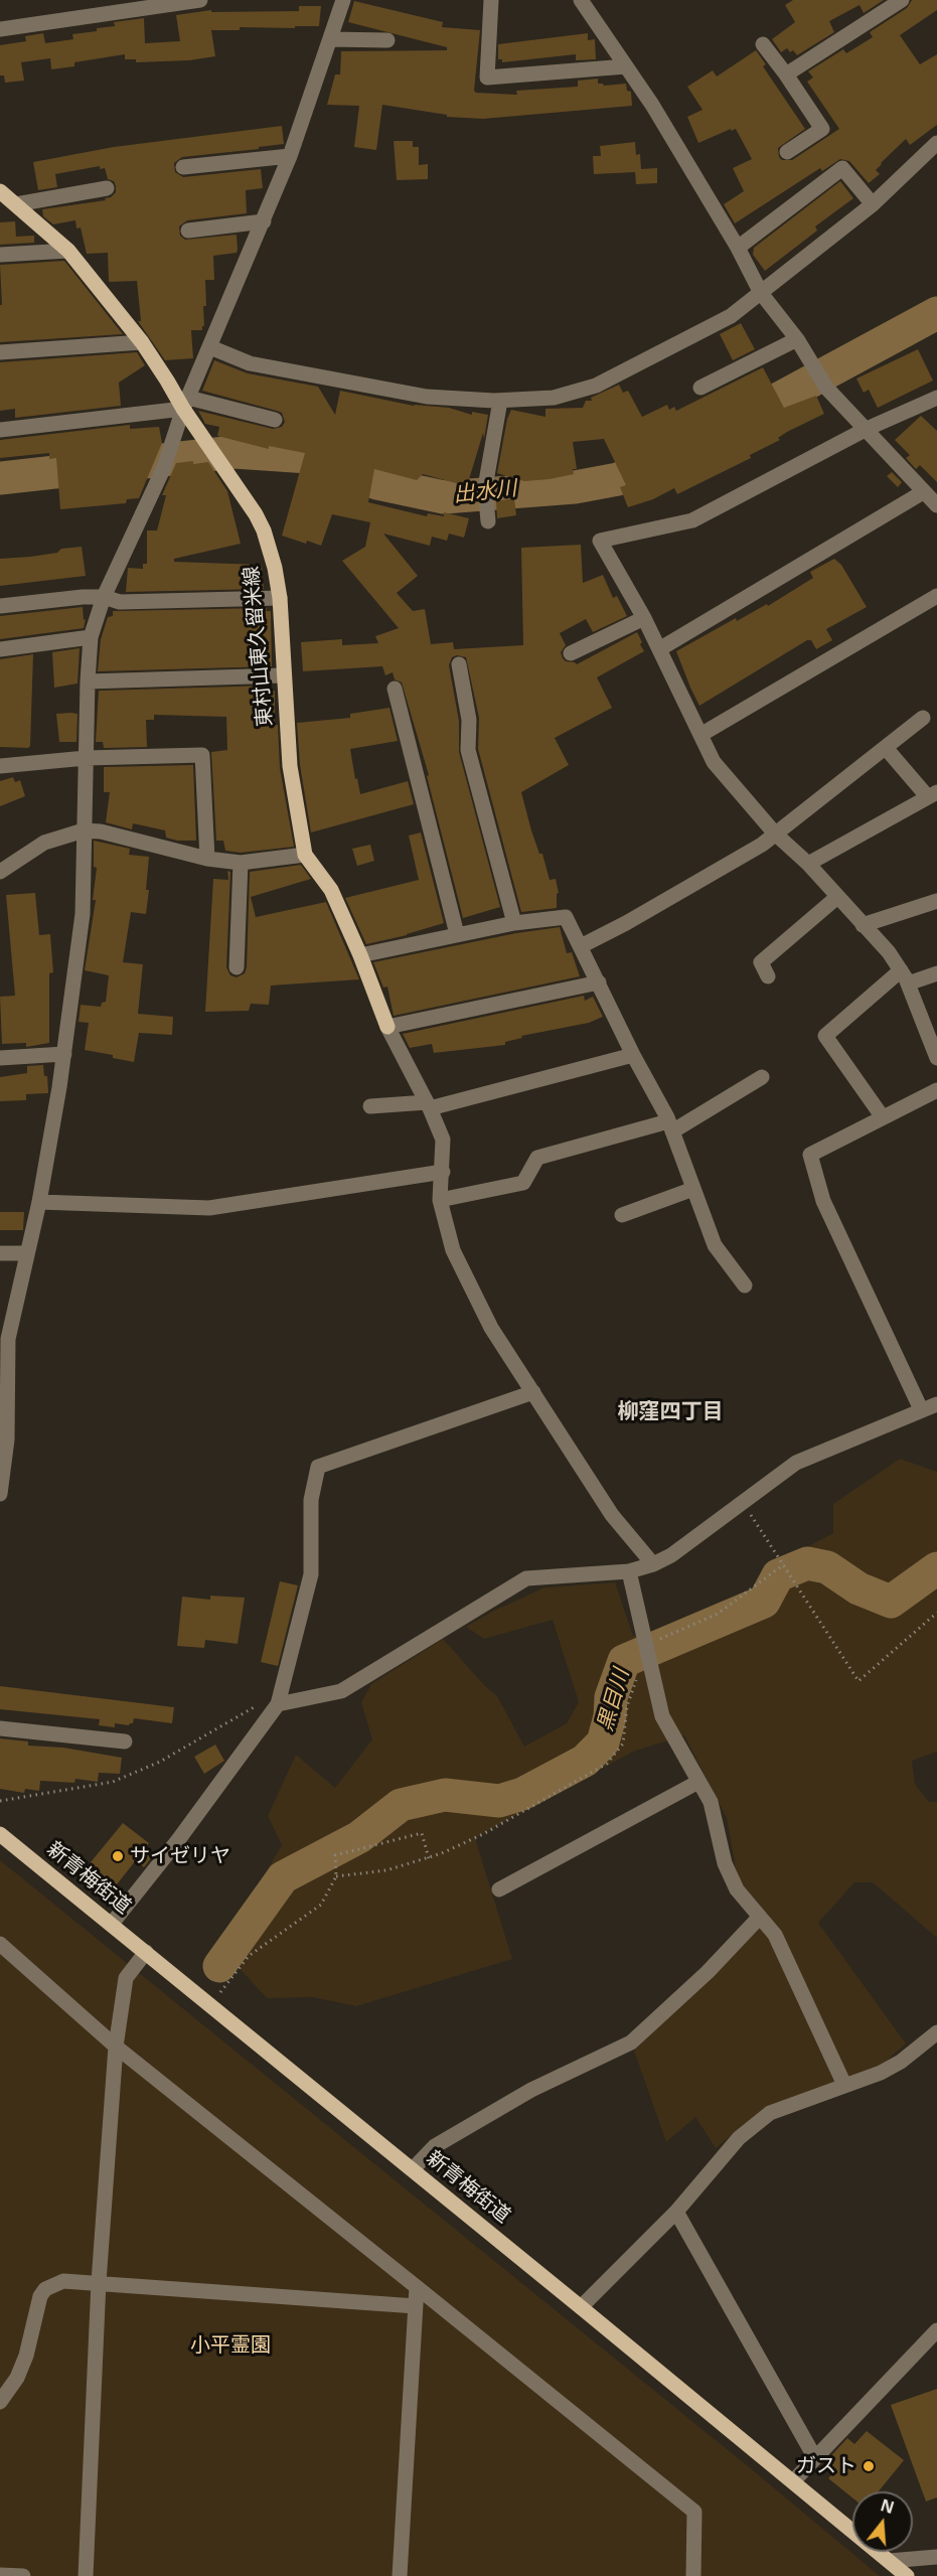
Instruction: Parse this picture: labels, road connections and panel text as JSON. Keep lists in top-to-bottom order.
{
  "streets": {
    "main road": ["東村山東久留米線", "新青梅街道"]
  },
  "districts": ["柳窪四丁目"],
  "water": ["出水川", "黒目川"],
  "parks": ["小平霊園"],
  "places": ["サイゼリヤ", "ガスト"],
  "north": "top"
}
